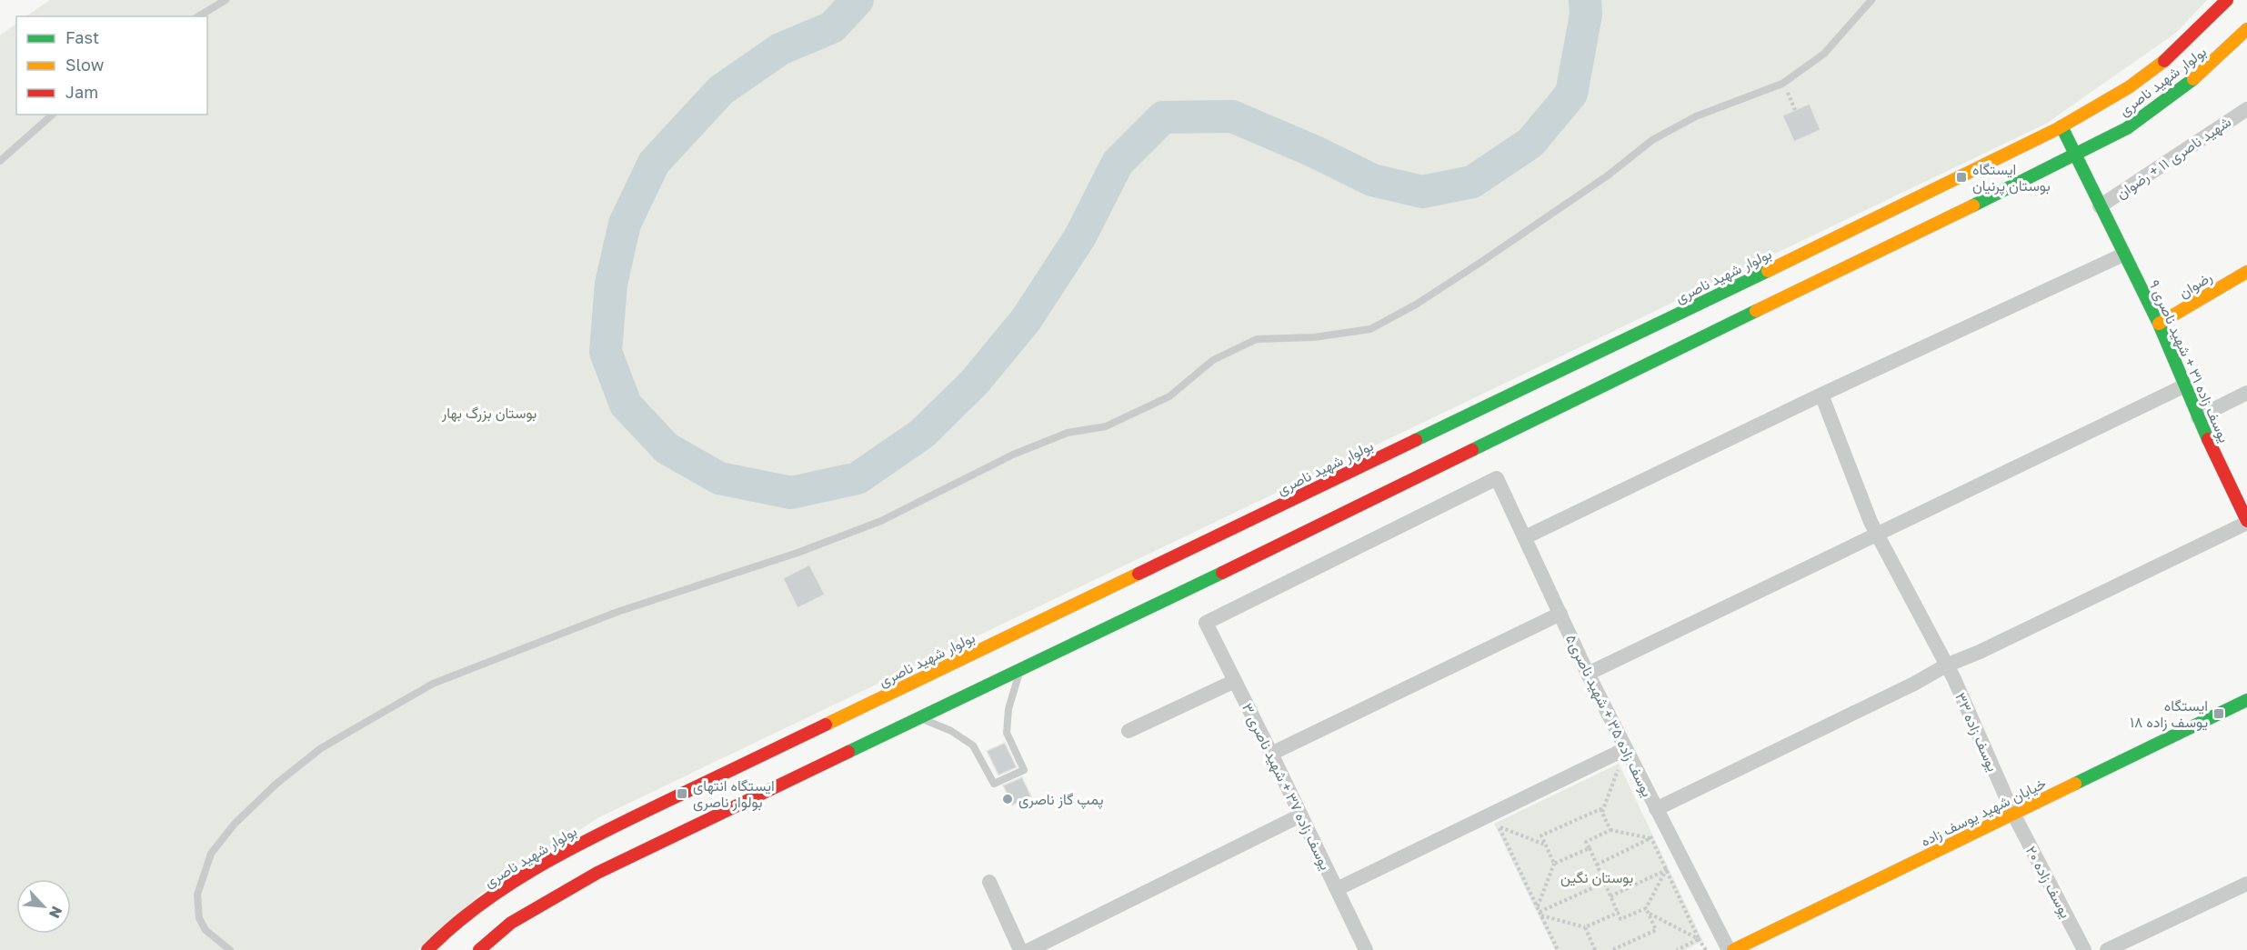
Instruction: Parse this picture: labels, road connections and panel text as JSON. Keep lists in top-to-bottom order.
{
  "streets": {
    "main road": [
      "بولوار شهید ناصری",
      "رضوان",
      "یوسف زاده ۳۱ + شهید ناصری ۹",
      "خیابان شهید یوسف زاده"
    ],
    "street": [
      "شهید ناصری ۱۱ + رضوان",
      "یوسف زاده ۳۵ + شهید ناصری۵",
      "یوسف زاده ۳۳",
      "یوسف زاده ۳۷ + شهید ناصری ۳",
      "یوسف زاده ۲۰"
    ]
  },
  "crossings": [
    ["بولوار شهید ناصری", "یوسف زاده ۳۱ + شهید ناصری ۹"],
    ["شهید ناصری ۱۱ + رضوان", "یوسف زاده ۳۱ + شهید ناصری ۹"],
    ["رضوان", "یوسف زاده ۳۱ + شهید ناصری ۹"],
    ["یوسف زاده ۳۵ + شهید ناصری۵", "یوسف زاده ۳۷ + شهید ناصری ۳"],
    ["یوسف زاده ۳۳", "خیابان شهید یوسف زاده"],
    ["یوسف زاده ۳۳", "یوسف زاده ۲۰"],
    ["خیابان شهید یوسف زاده", "یوسف زاده ۲۰"]
  ],
  "parks": ["بوستان بزرگ بهار", "بوستان نگین"],
  "places": {
    "transit": ["ایستگاه بوستان پرنیان", "ایستگاه یوسف زاده ۱۸", "ایستگاه انتهای بولوار ناصری"],
    "other": ["پمپ گاز ناصری"]
  },
  "legend": ["Fast", "Slow", "Jam"],
  "north": "bottom right"
}
